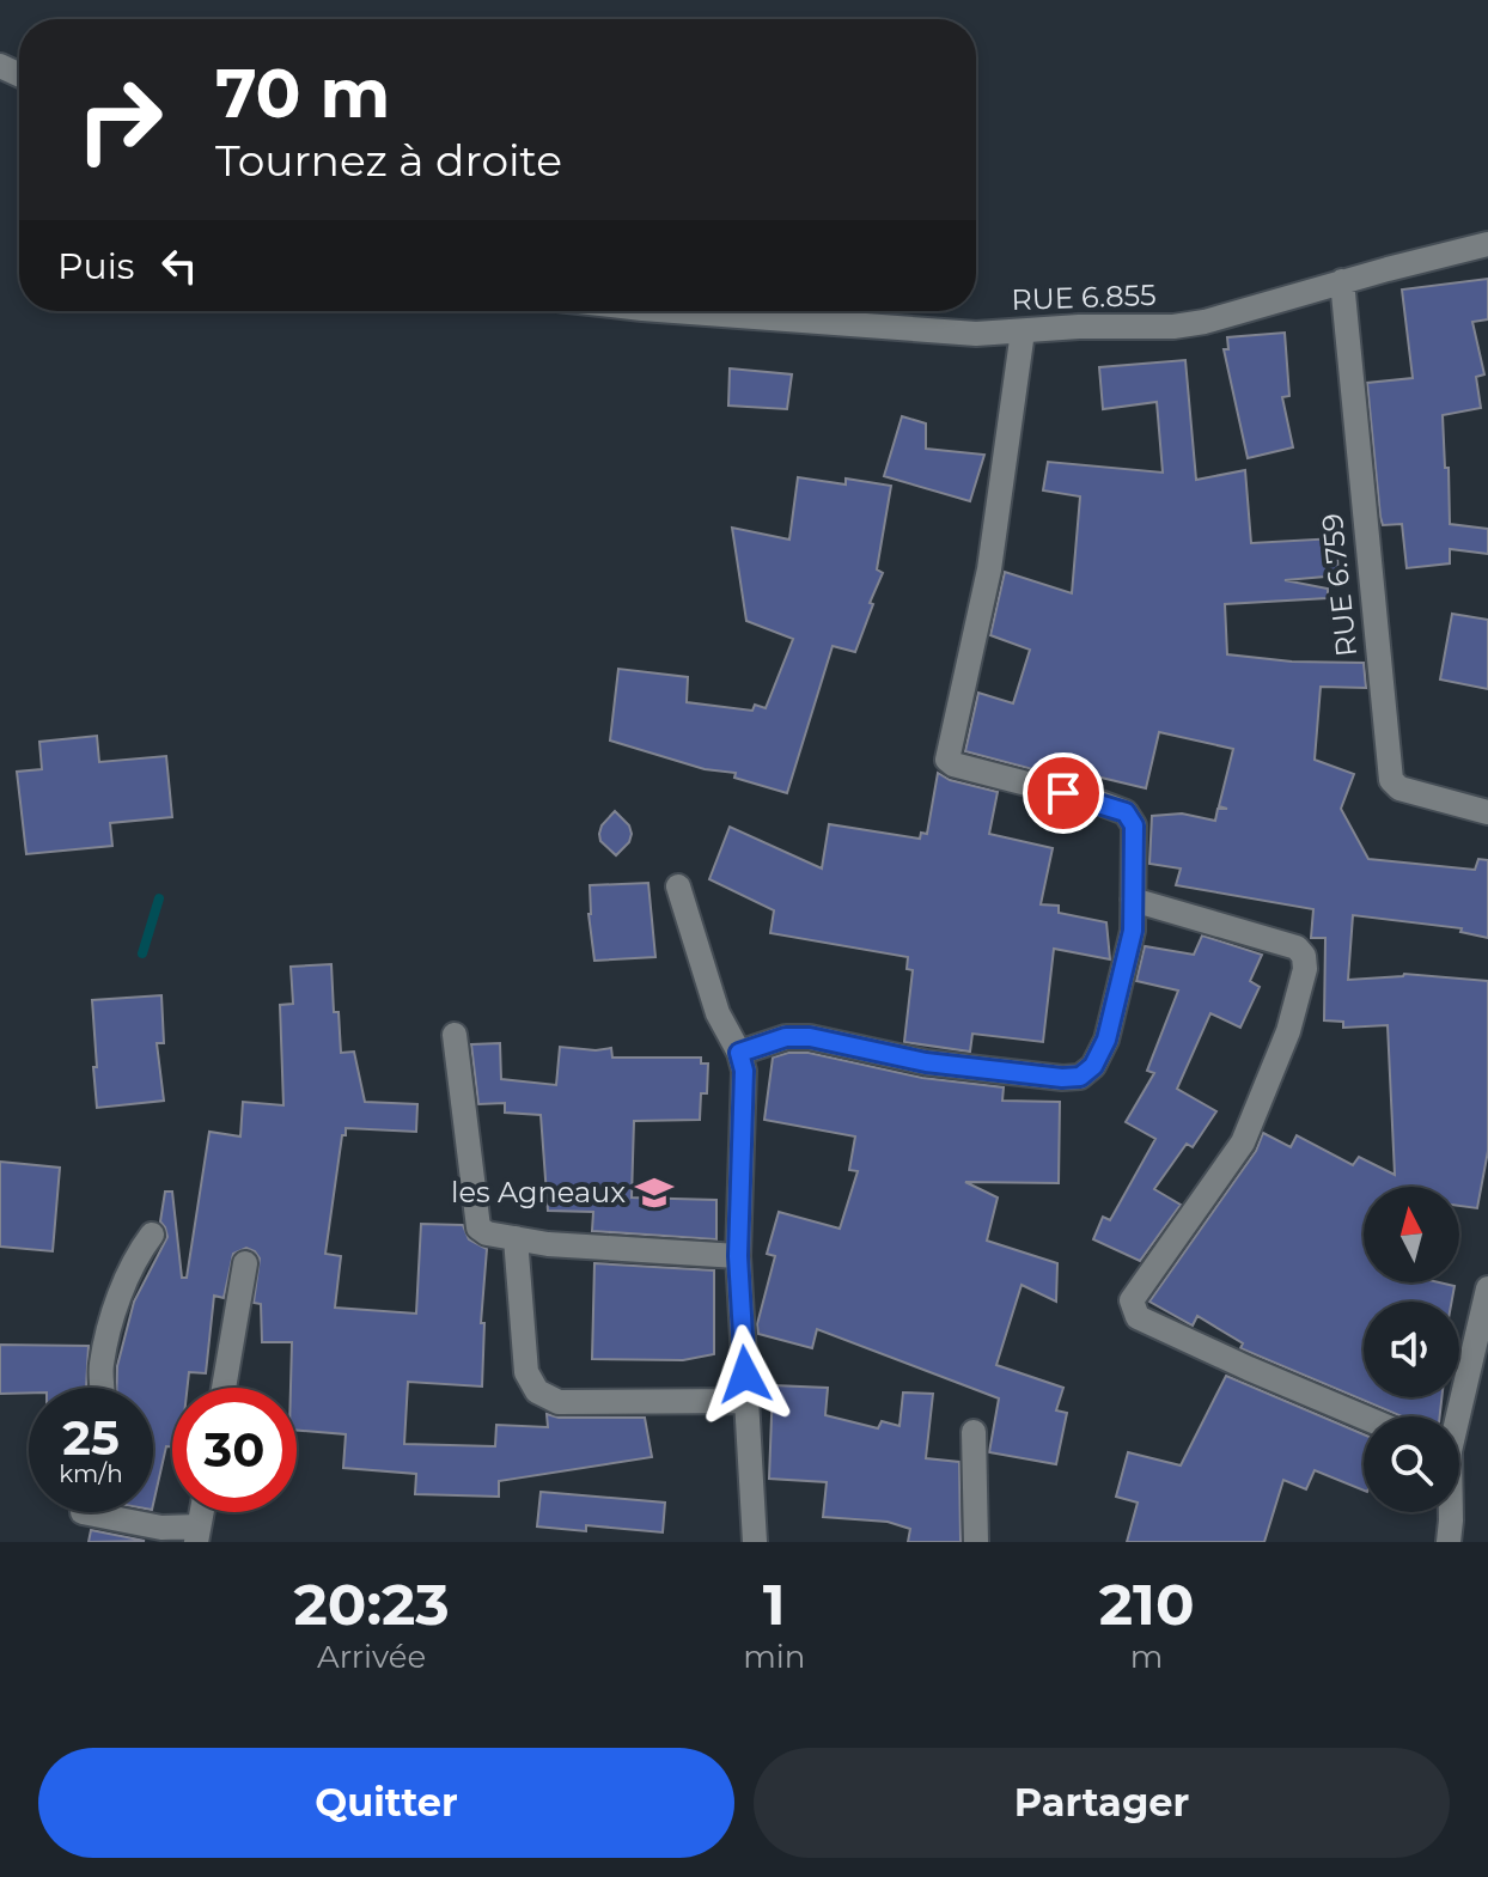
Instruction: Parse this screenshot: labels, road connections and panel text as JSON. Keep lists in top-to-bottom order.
{
  "streets": {
    "street": ["RUE 6.855", "RUE 6.759"]
  },
  "crossings": [
    ["RUE 6.855", "RUE 6.759"]
  ],
  "places": {
    "school or university": ["les Agneaux"]
  },
  "north": "top",
  "page": {
    "turn": ["70 m", "Tournez à droite"],
    "then": "Puis",
    "speed": "25 km/h",
    "limit": "30",
    "eta": [
      "20:23",
      "Arrivée",
      "1",
      "min",
      "210",
      "m"
    ],
    "buttons": ["Quitter", "Partager"]
  }
}
